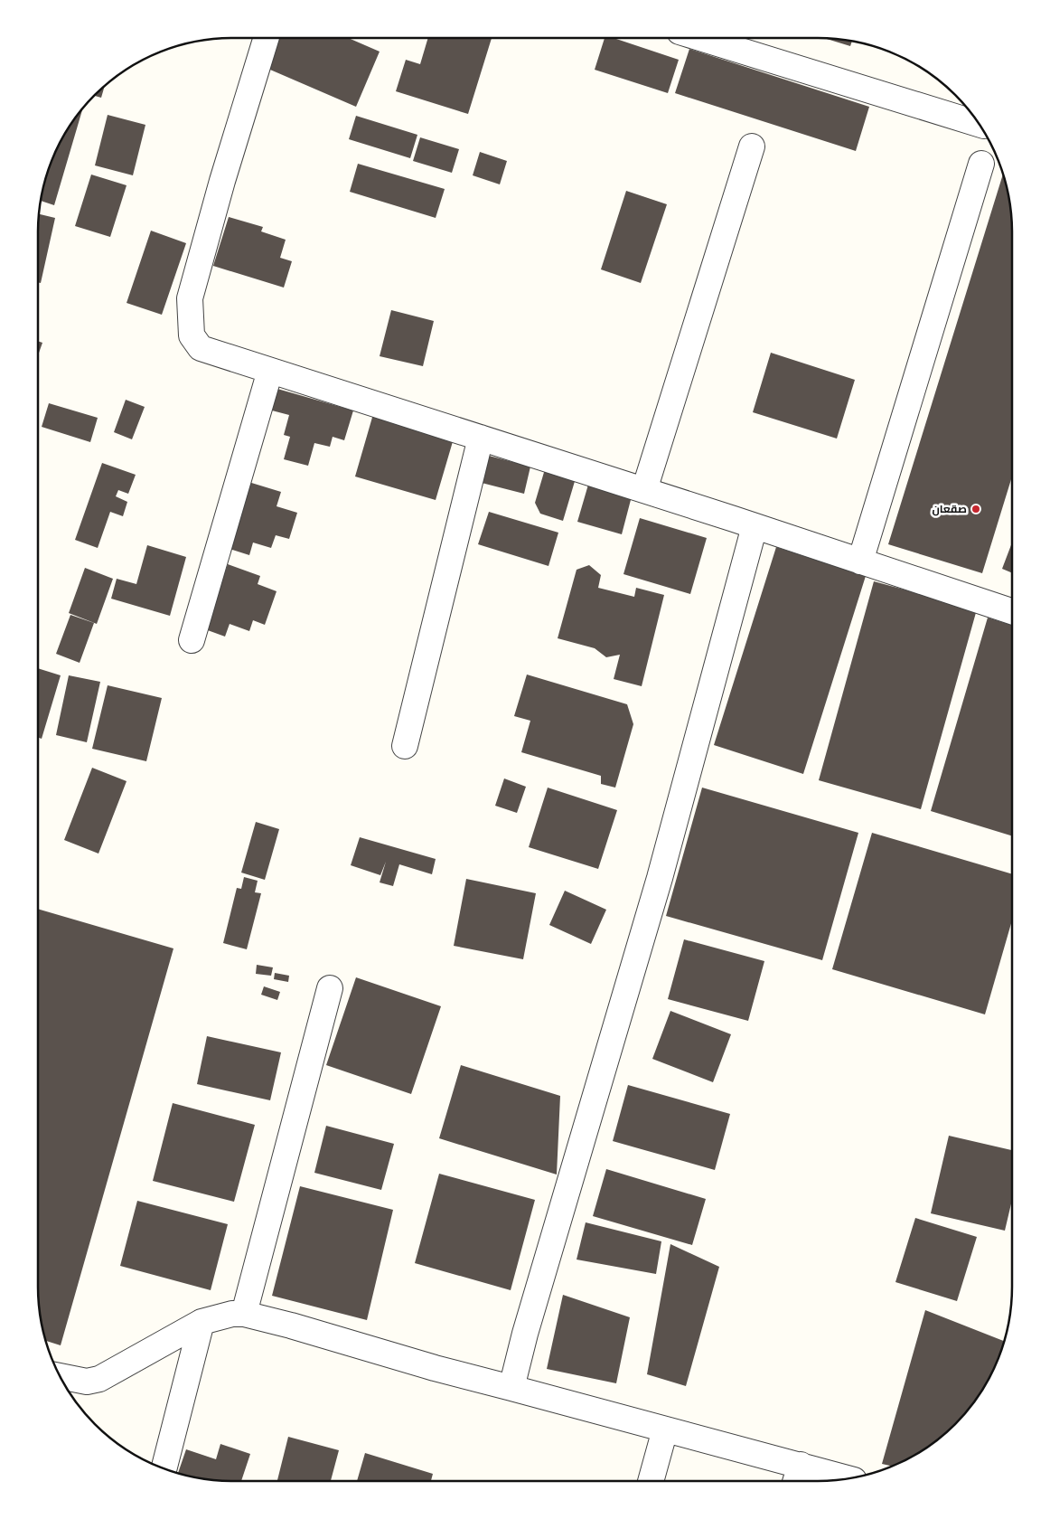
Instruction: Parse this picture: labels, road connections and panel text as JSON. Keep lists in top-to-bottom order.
{
  "places": ["صقعان"]
}
